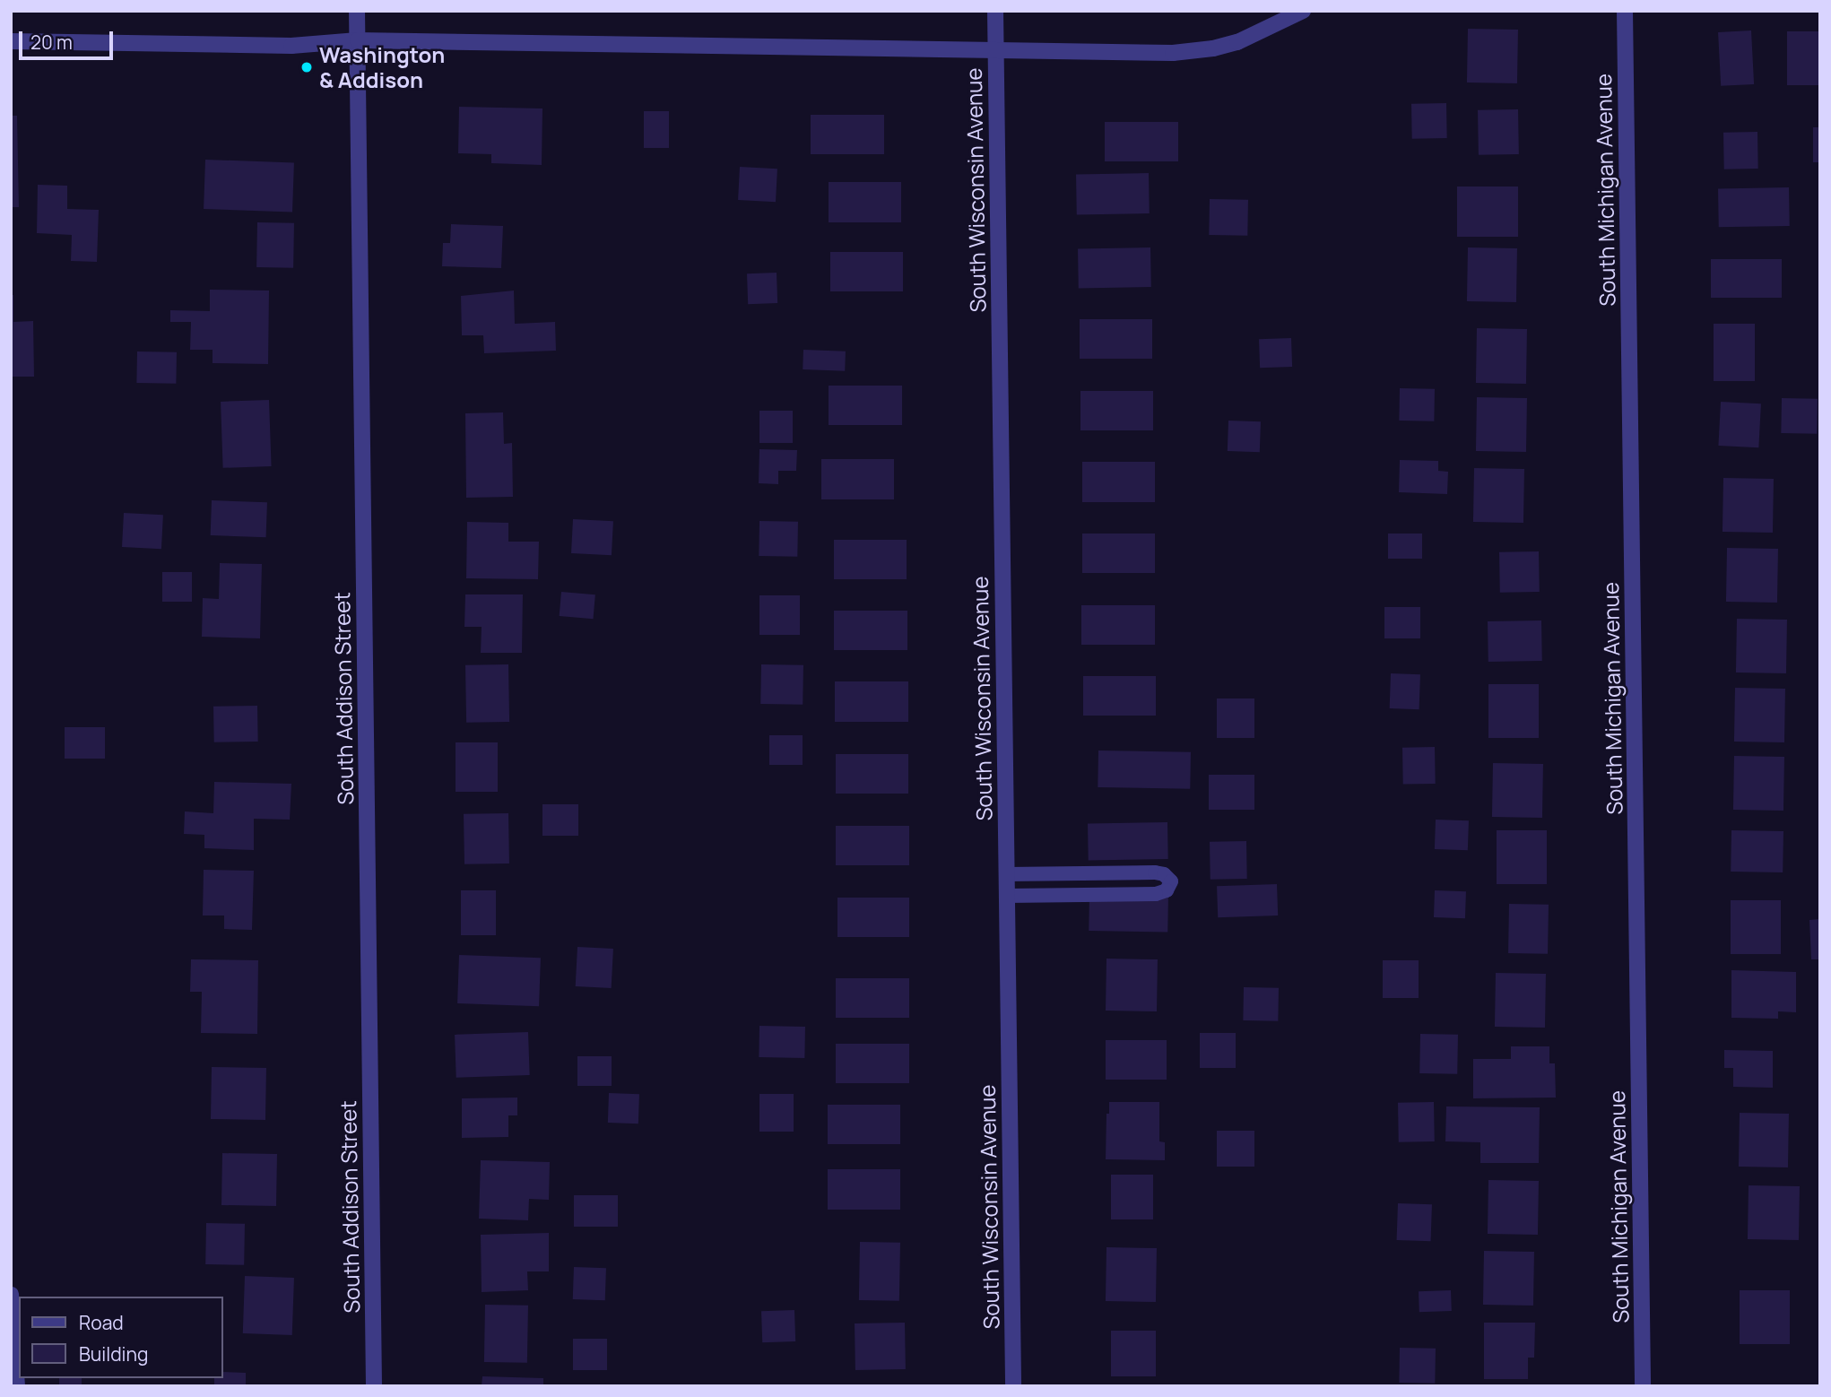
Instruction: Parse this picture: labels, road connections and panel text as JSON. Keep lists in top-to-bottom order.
{
  "streets": {
    "street": ["South Wisconsin Avenue", "South Michigan Avenue", "South Addison Street"]
  },
  "places": ["Washington & Addison"],
  "legend": ["Road", "Building"],
  "scale_bar": "20 m"
}
